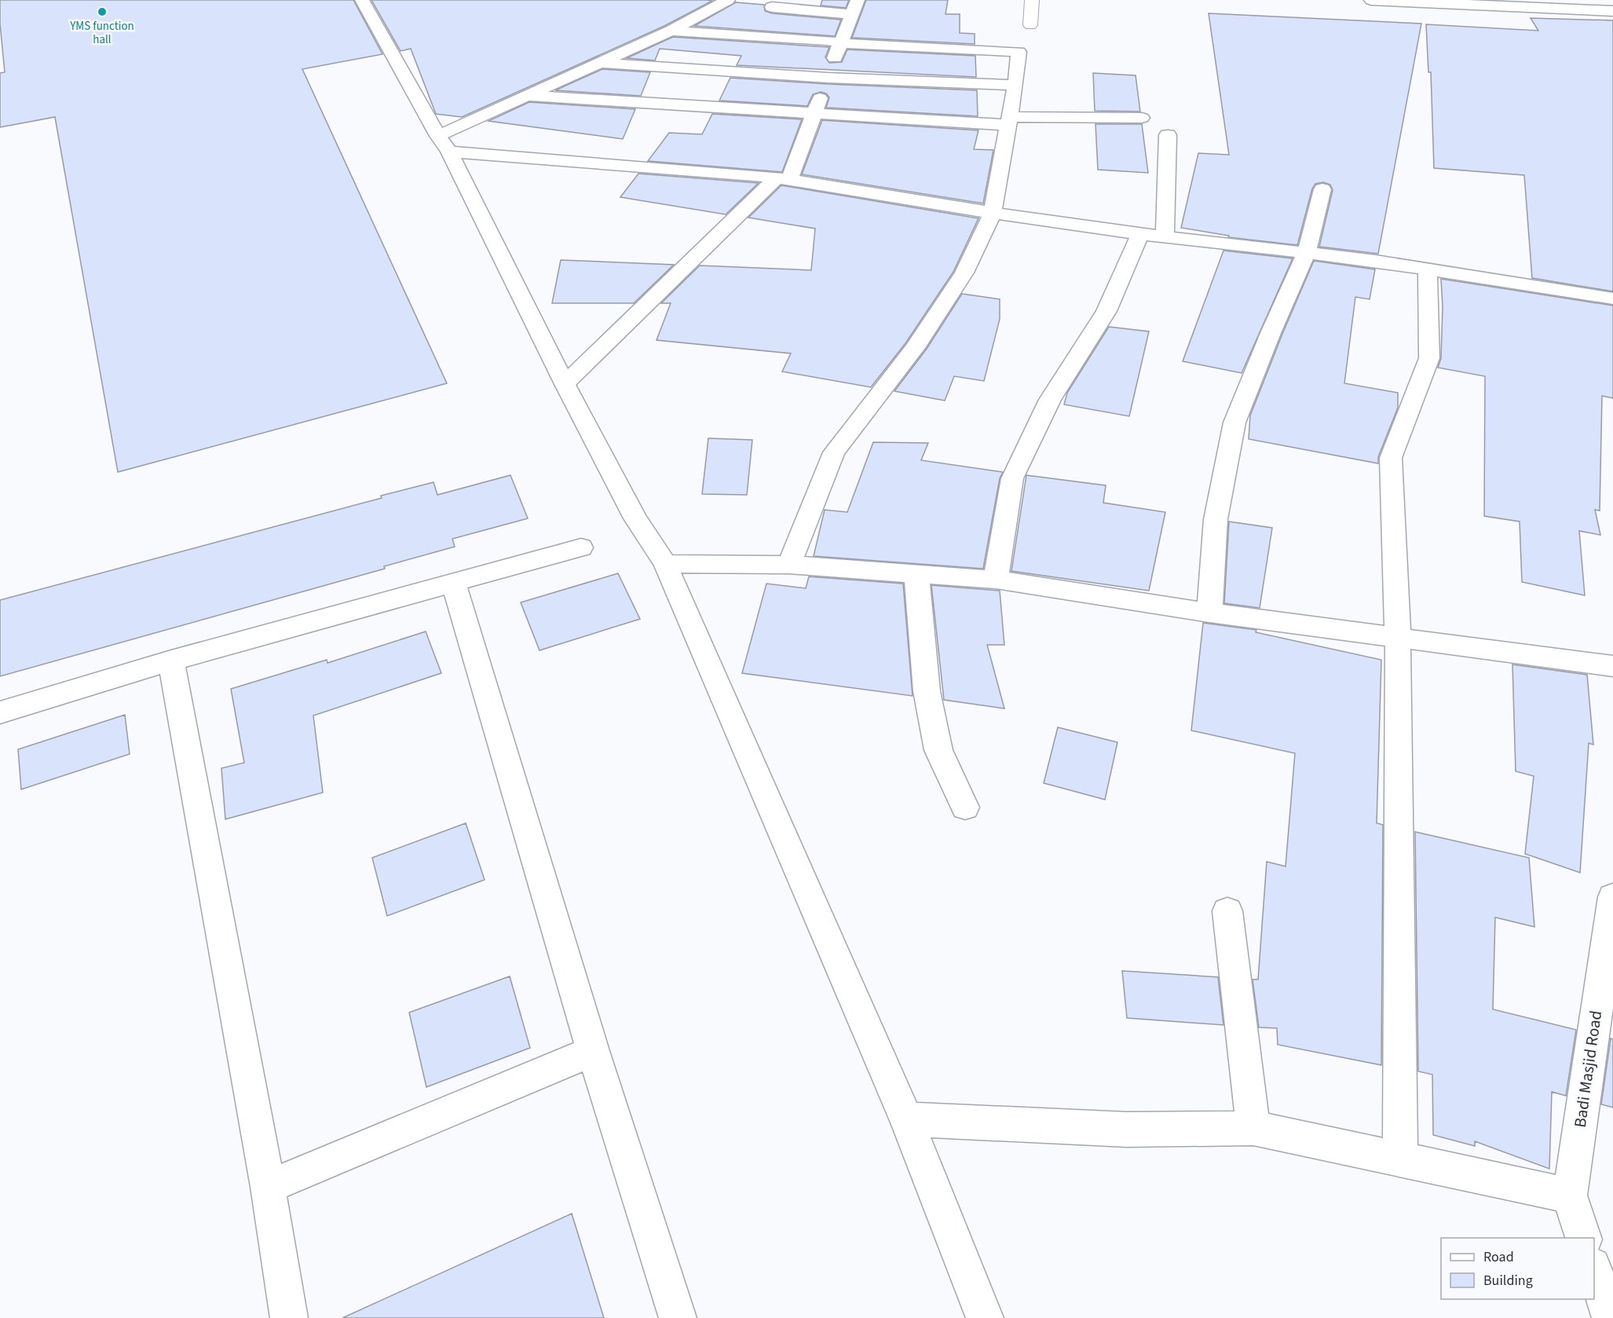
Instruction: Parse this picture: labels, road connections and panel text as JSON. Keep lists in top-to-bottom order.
{
  "streets": {
    "street": ["Badi Masjid Road"]
  },
  "places": ["YMS function hall"],
  "legend": ["Road", "Building"]
}
